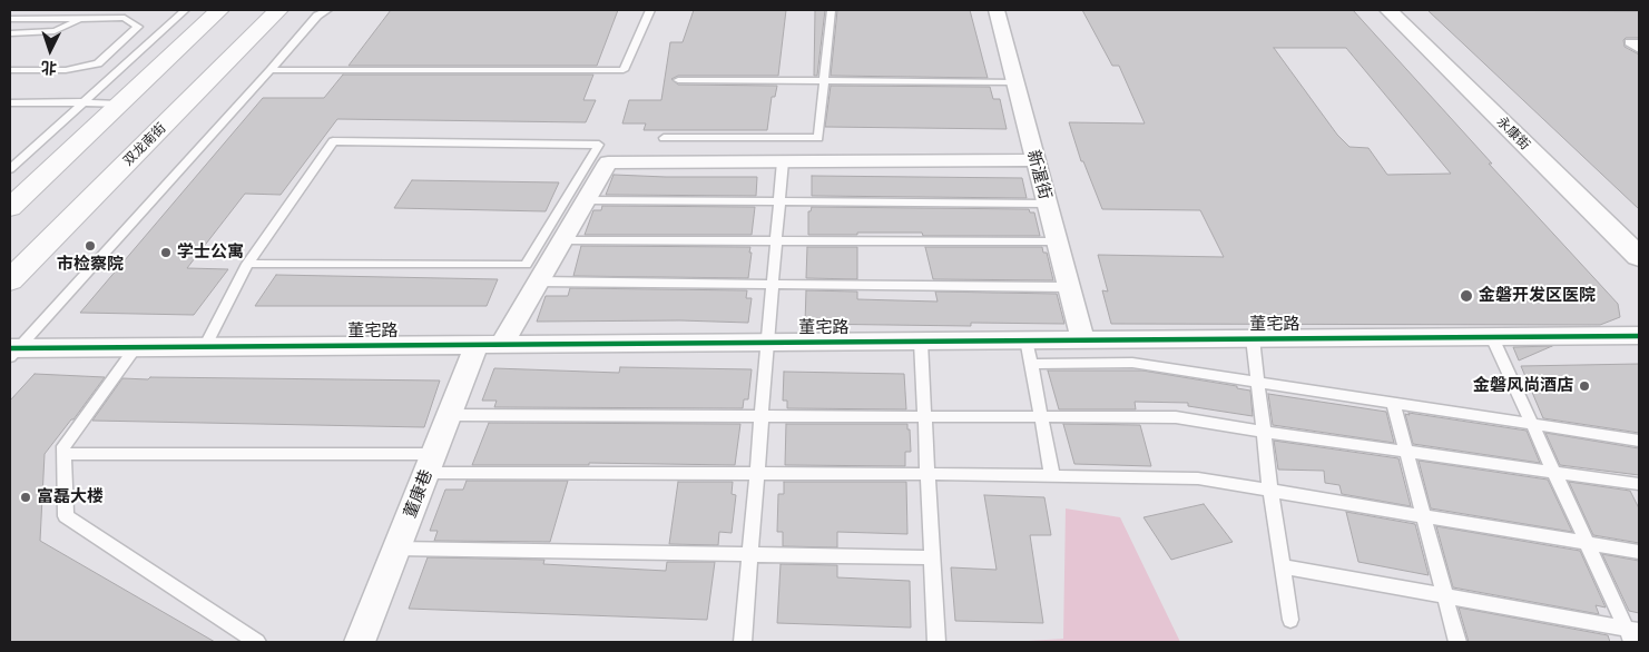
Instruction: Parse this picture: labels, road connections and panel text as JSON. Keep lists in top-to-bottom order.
{
  "streets": {
    "main road": ["双龙南街"],
    "street": [
      "永康街",
      "新渥街",
      "董宅路",
      "董康巷"
    ]
  },
  "crossings": [
    ["新渥街", "董宅路"],
    ["董宅路", "董康巷"]
  ],
  "places": [
    "市检察院",
    "学士公寓",
    "金磐开发区医院",
    "金磐风尚酒店",
    "富磊大楼"
  ],
  "north": "bottom"
}
